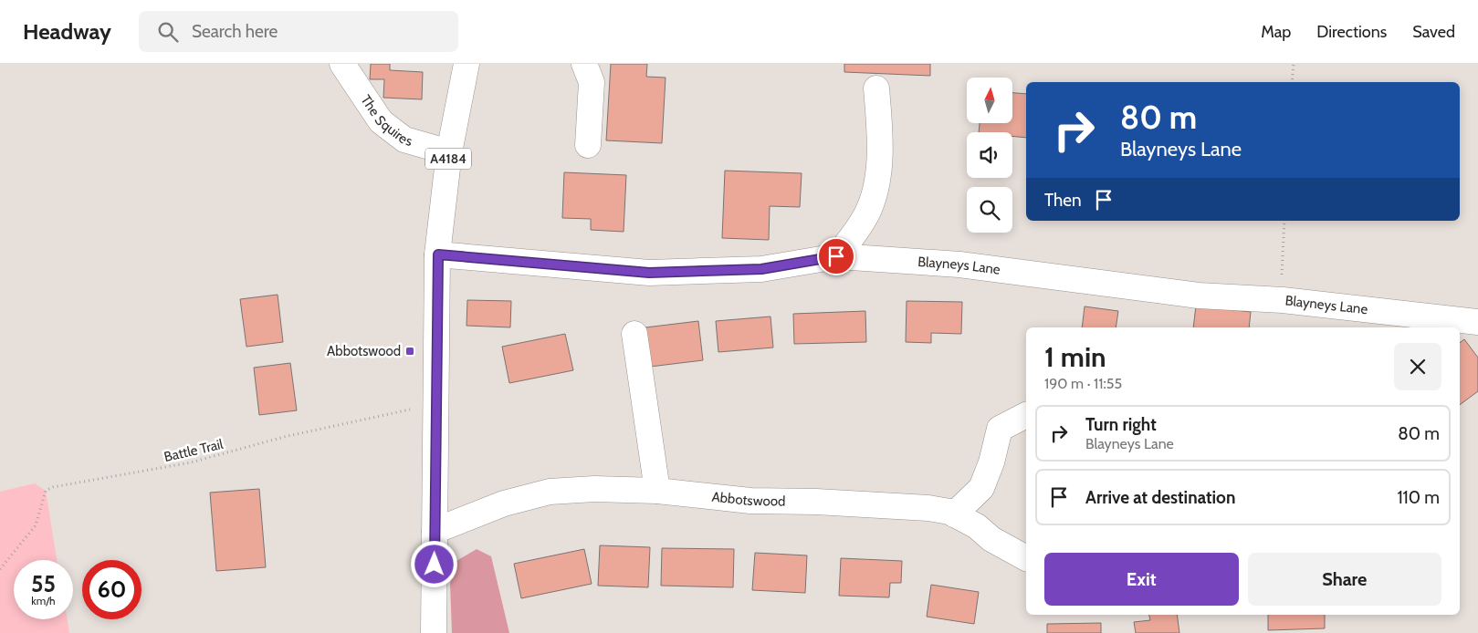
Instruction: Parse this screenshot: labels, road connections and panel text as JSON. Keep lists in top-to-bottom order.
{
  "streets": {
    "street": [
      "The Squires",
      "A4184",
      "Blayneys Lane",
      "Abbotswood"
    ],
    "path": ["Battle Trail"]
  },
  "crossings": [
    ["The Squires", "A4184"],
    ["A4184", "Blayneys Lane"],
    ["A4184", "Battle Trail"],
    ["A4184", "Abbotswood"]
  ],
  "places": {
    "transit": ["Abbotswood"]
  },
  "north": "top",
  "page": {
    "header": "Headway",
    "search": "Search here",
    "nav": ["Map", "Directions", "Saved"],
    "turn": ["80 m", "Blayneys Lane"],
    "then": "Then",
    "heading": ["1 min", "190 m · 11:55"],
    "list": [
      {
        "name": "Turn right",
        "note": "Blayneys Lane",
        "value": "80 m"
      },
      {
        "name": "Arrive at destination",
        "value": "110 m"
      }
    ],
    "buttons": ["Exit", "Share"],
    "speed": "55 km/h",
    "limit": "60"
  }
}
